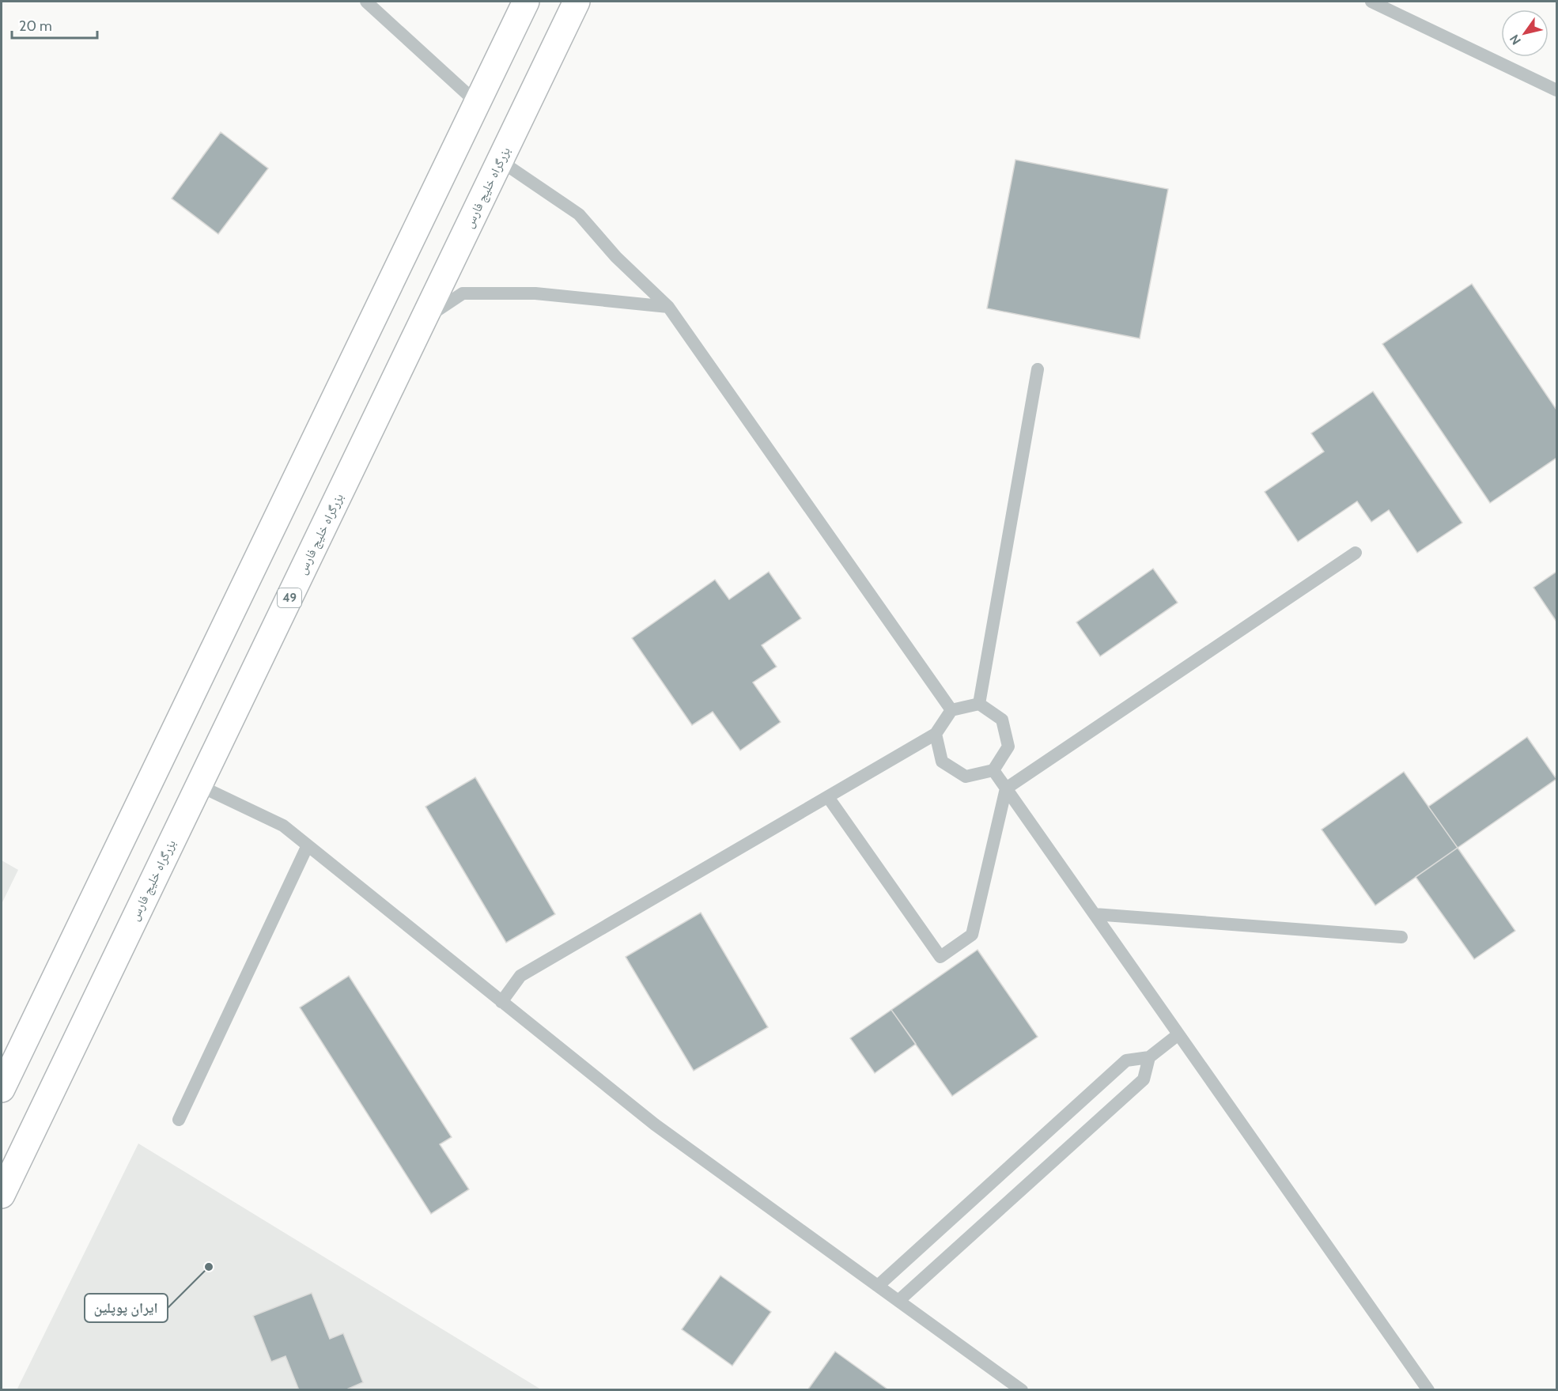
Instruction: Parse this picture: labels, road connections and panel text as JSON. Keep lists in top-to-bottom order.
{
  "streets": {
    "highway": ["بزرگراه خلیج فارس", "49"]
  },
  "places": ["ایران پوپلین"],
  "scale_bar": "20 m",
  "north": "bottom left"
}
